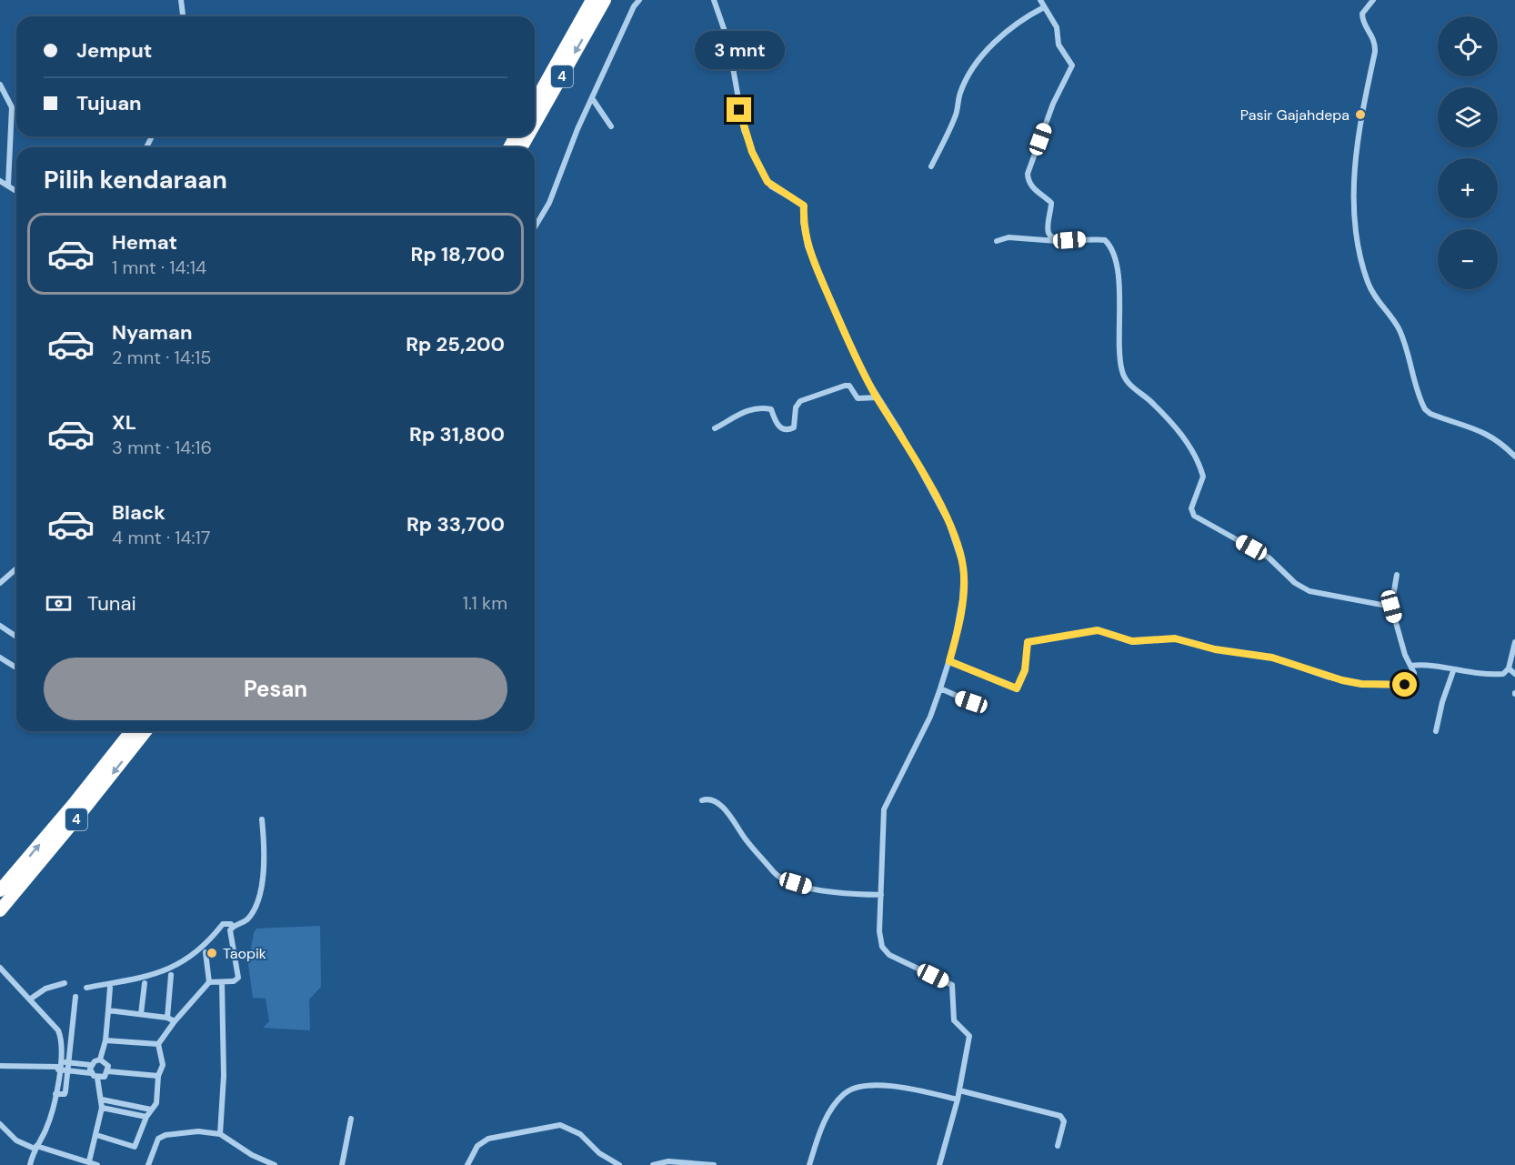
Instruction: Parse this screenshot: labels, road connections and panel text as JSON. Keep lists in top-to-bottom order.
{
  "streets": {
    "highway": ["4"]
  },
  "places": ["Pasir Gajahdepa", "Taopik"],
  "page": {
    "map_buttons": ["+", "−"],
    "banner": ["Jemput", "Tujuan"],
    "bubble": "3 mnt",
    "heading": "Pilih kendaraan",
    "list": [
      {
        "name": "Hemat",
        "note": "1 mnt · 14:14",
        "value": "Rp 18,700"
      },
      {
        "name": "Nyaman",
        "note": "2 mnt · 14:15",
        "value": "Rp 25,200"
      },
      {
        "name": "XL",
        "note": "3 mnt · 14:16",
        "value": "Rp 31,800"
      },
      {
        "name": "Black",
        "note": "4 mnt · 14:17",
        "value": "Rp 33,700"
      }
    ],
    "pay": ["Tunai", "1.1 km"],
    "buttons": "Pesan"
  }
}
